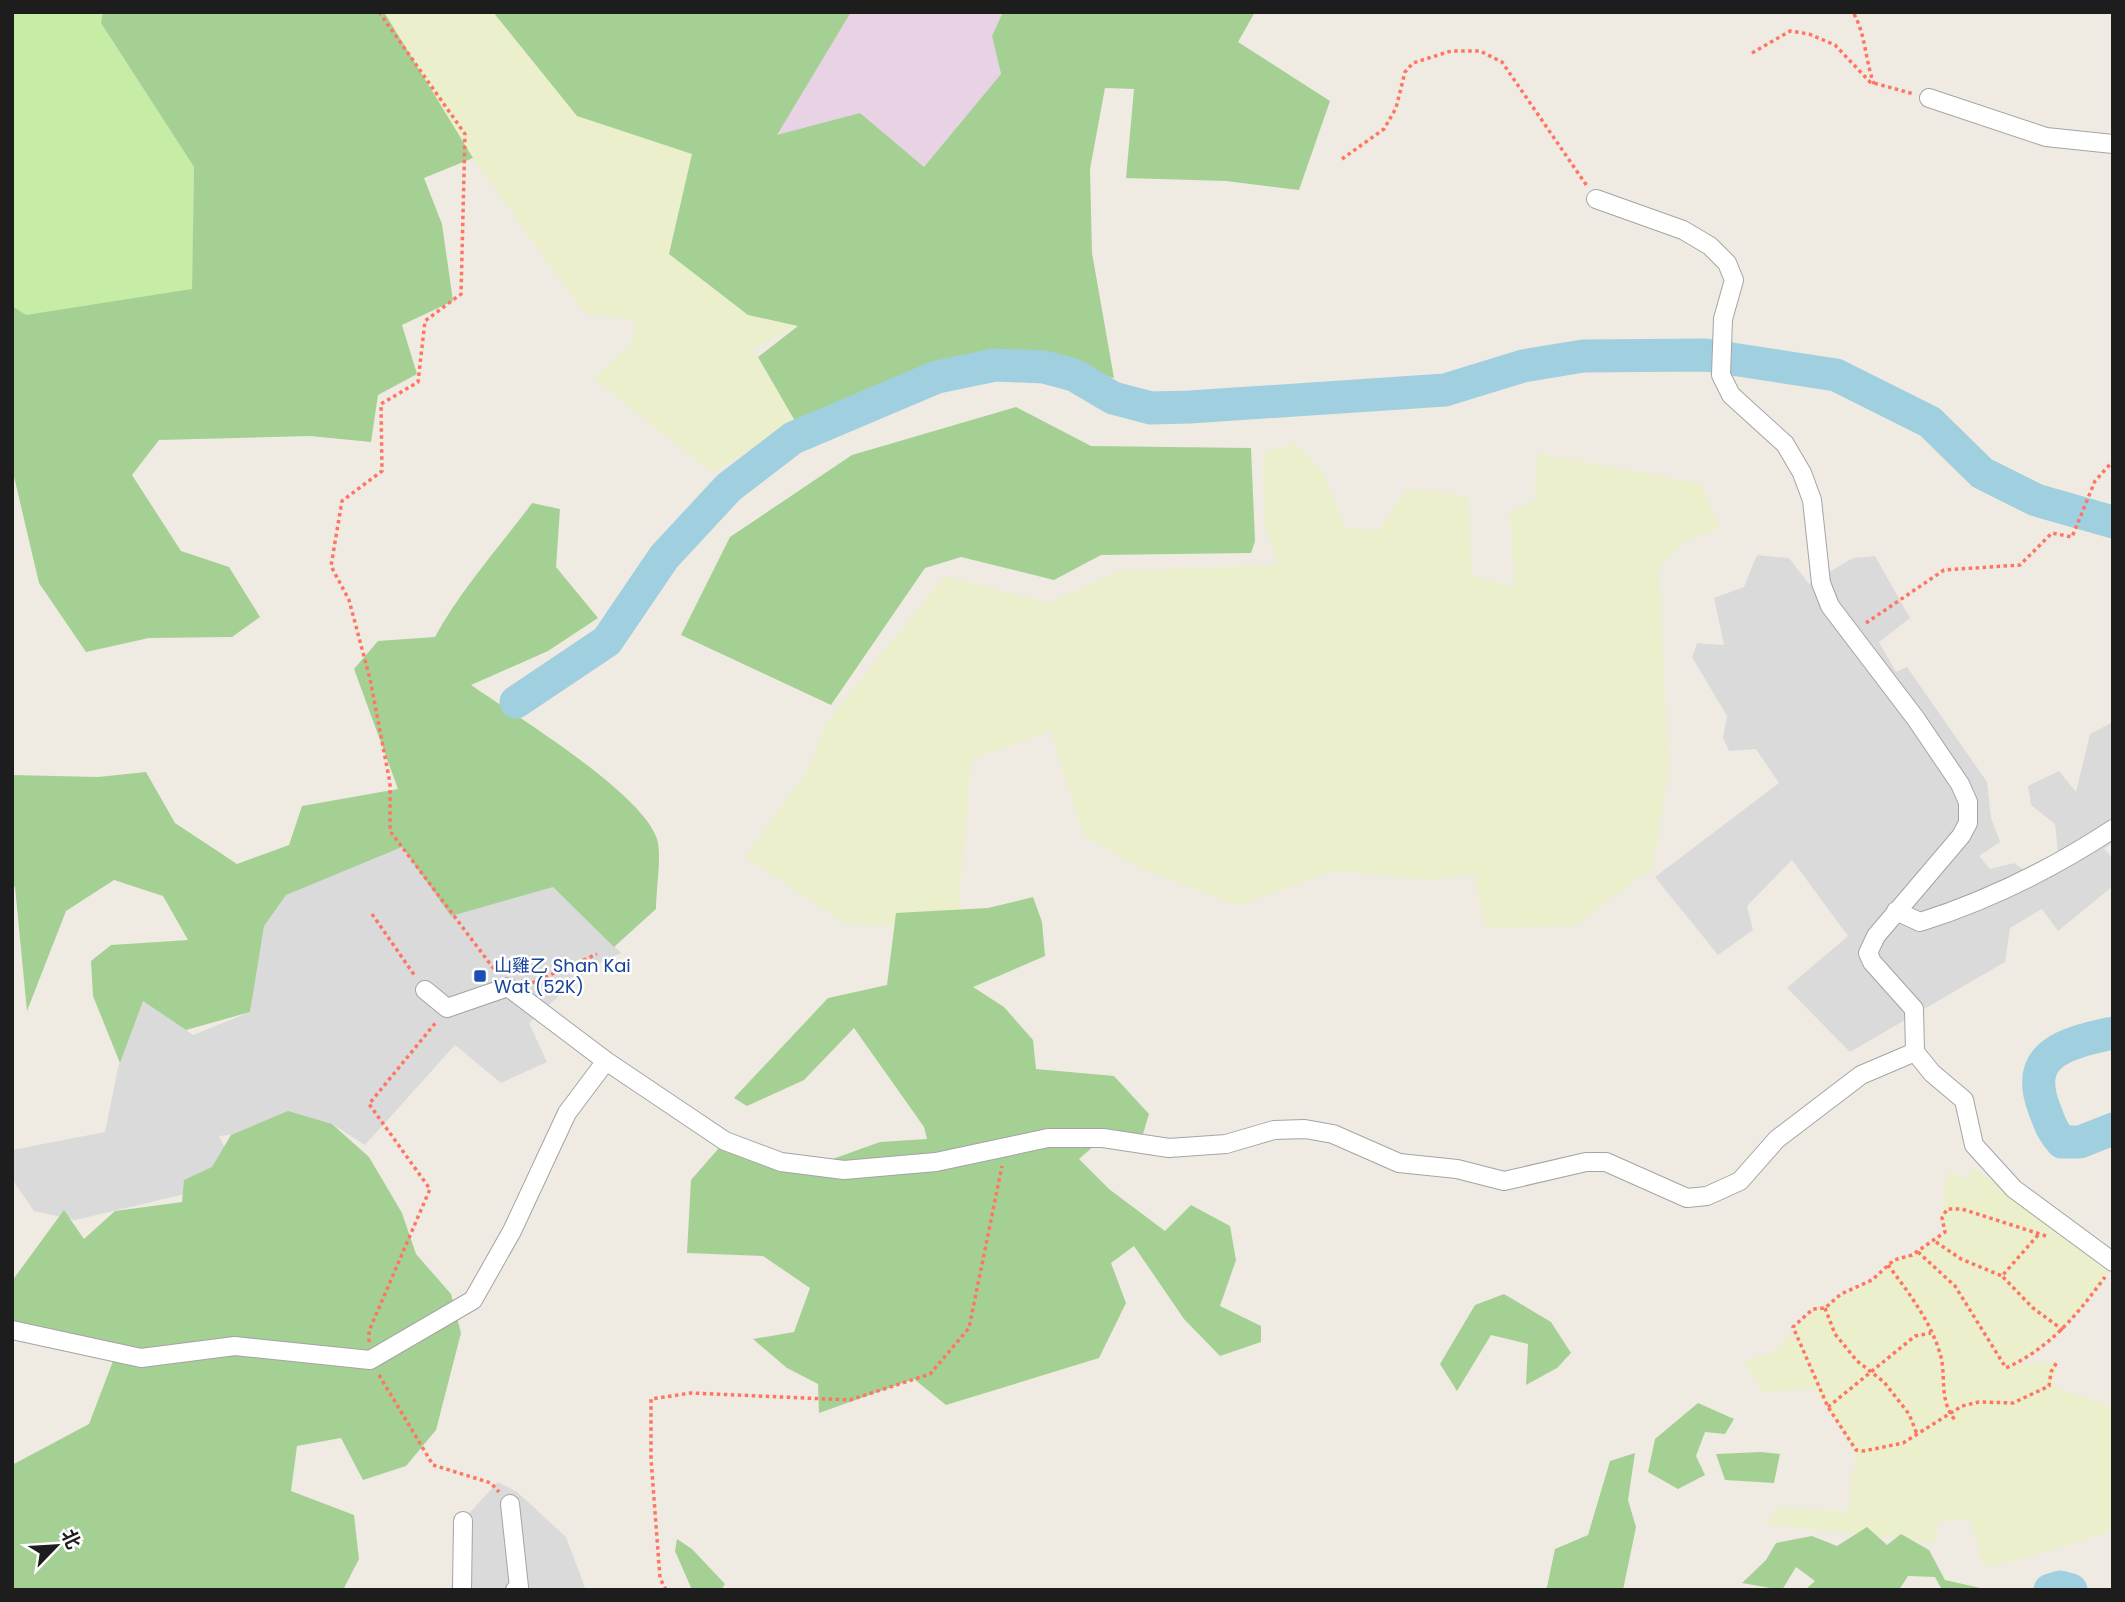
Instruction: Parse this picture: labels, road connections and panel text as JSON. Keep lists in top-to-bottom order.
{
  "places": {
    "transit": ["山雞乙 Shan Kai Wat (52K)"]
  },
  "north": "top right"
}
